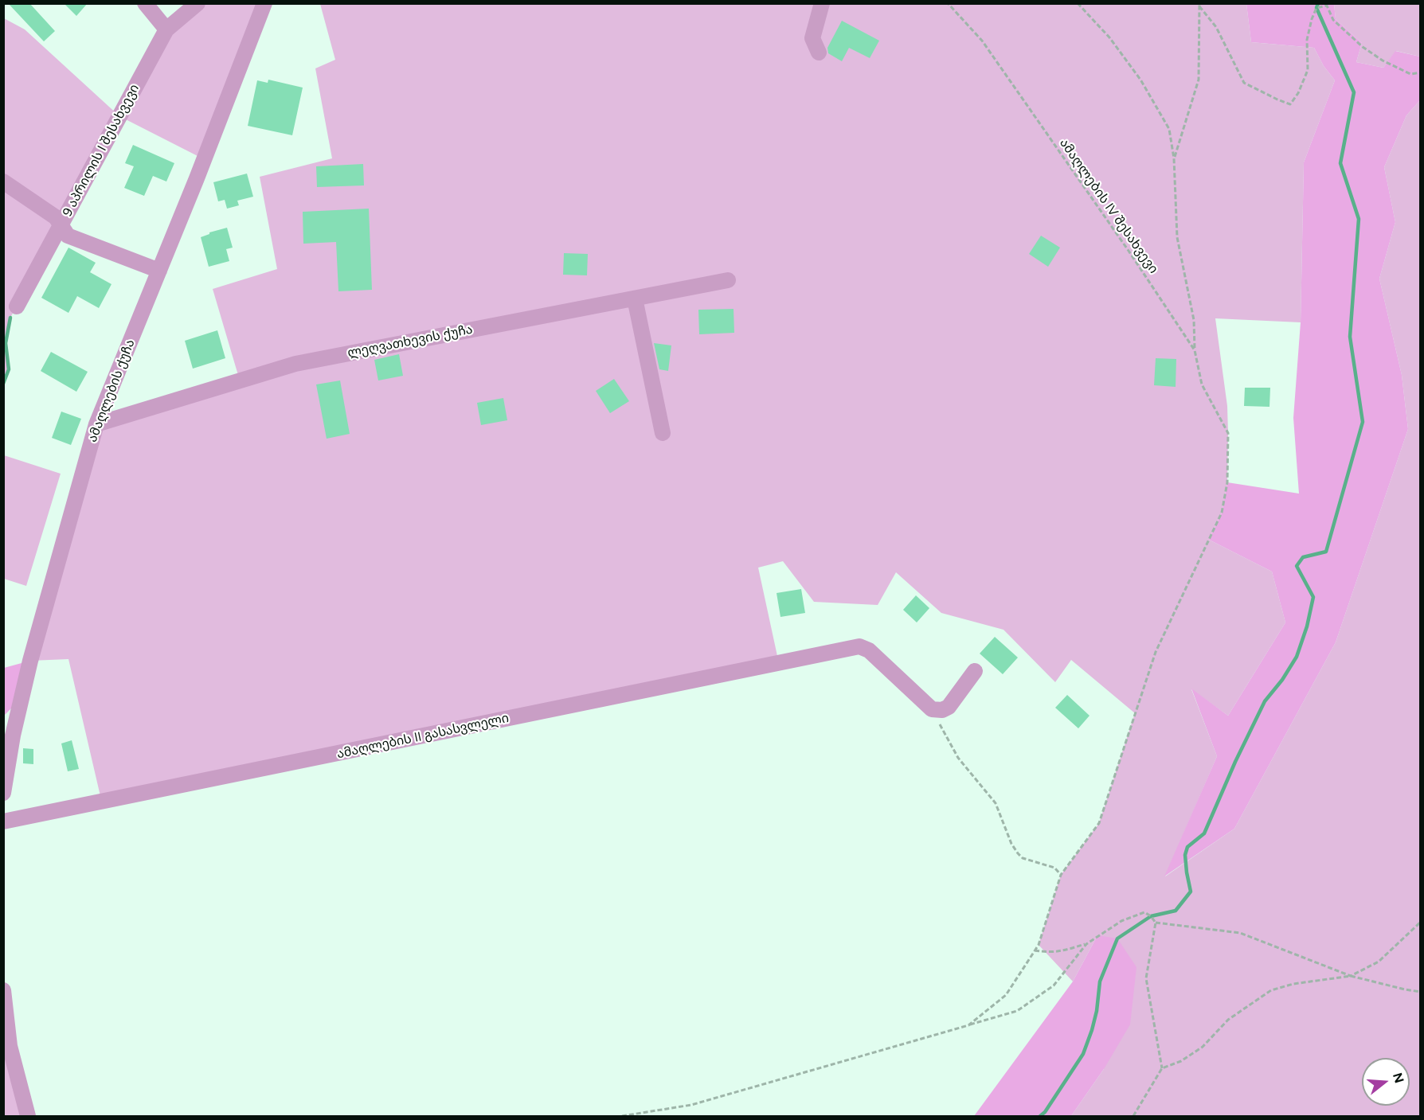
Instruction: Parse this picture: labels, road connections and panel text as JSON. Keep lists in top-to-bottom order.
{
  "streets": {
    "street": [
      "9 აპრილის I შესახვევი",
      "ლეღვათხევის ქუჩა",
      "ამაღლების ქუჩა",
      "ამაღლების II გასასვლელი"
    ],
    "path": ["ამაღლების IV შესახვევი"]
  },
  "crossings": [
    ["ლეღვათხევის ქუჩა", "ამაღლების ქუჩა"]
  ],
  "north": "right"
}
